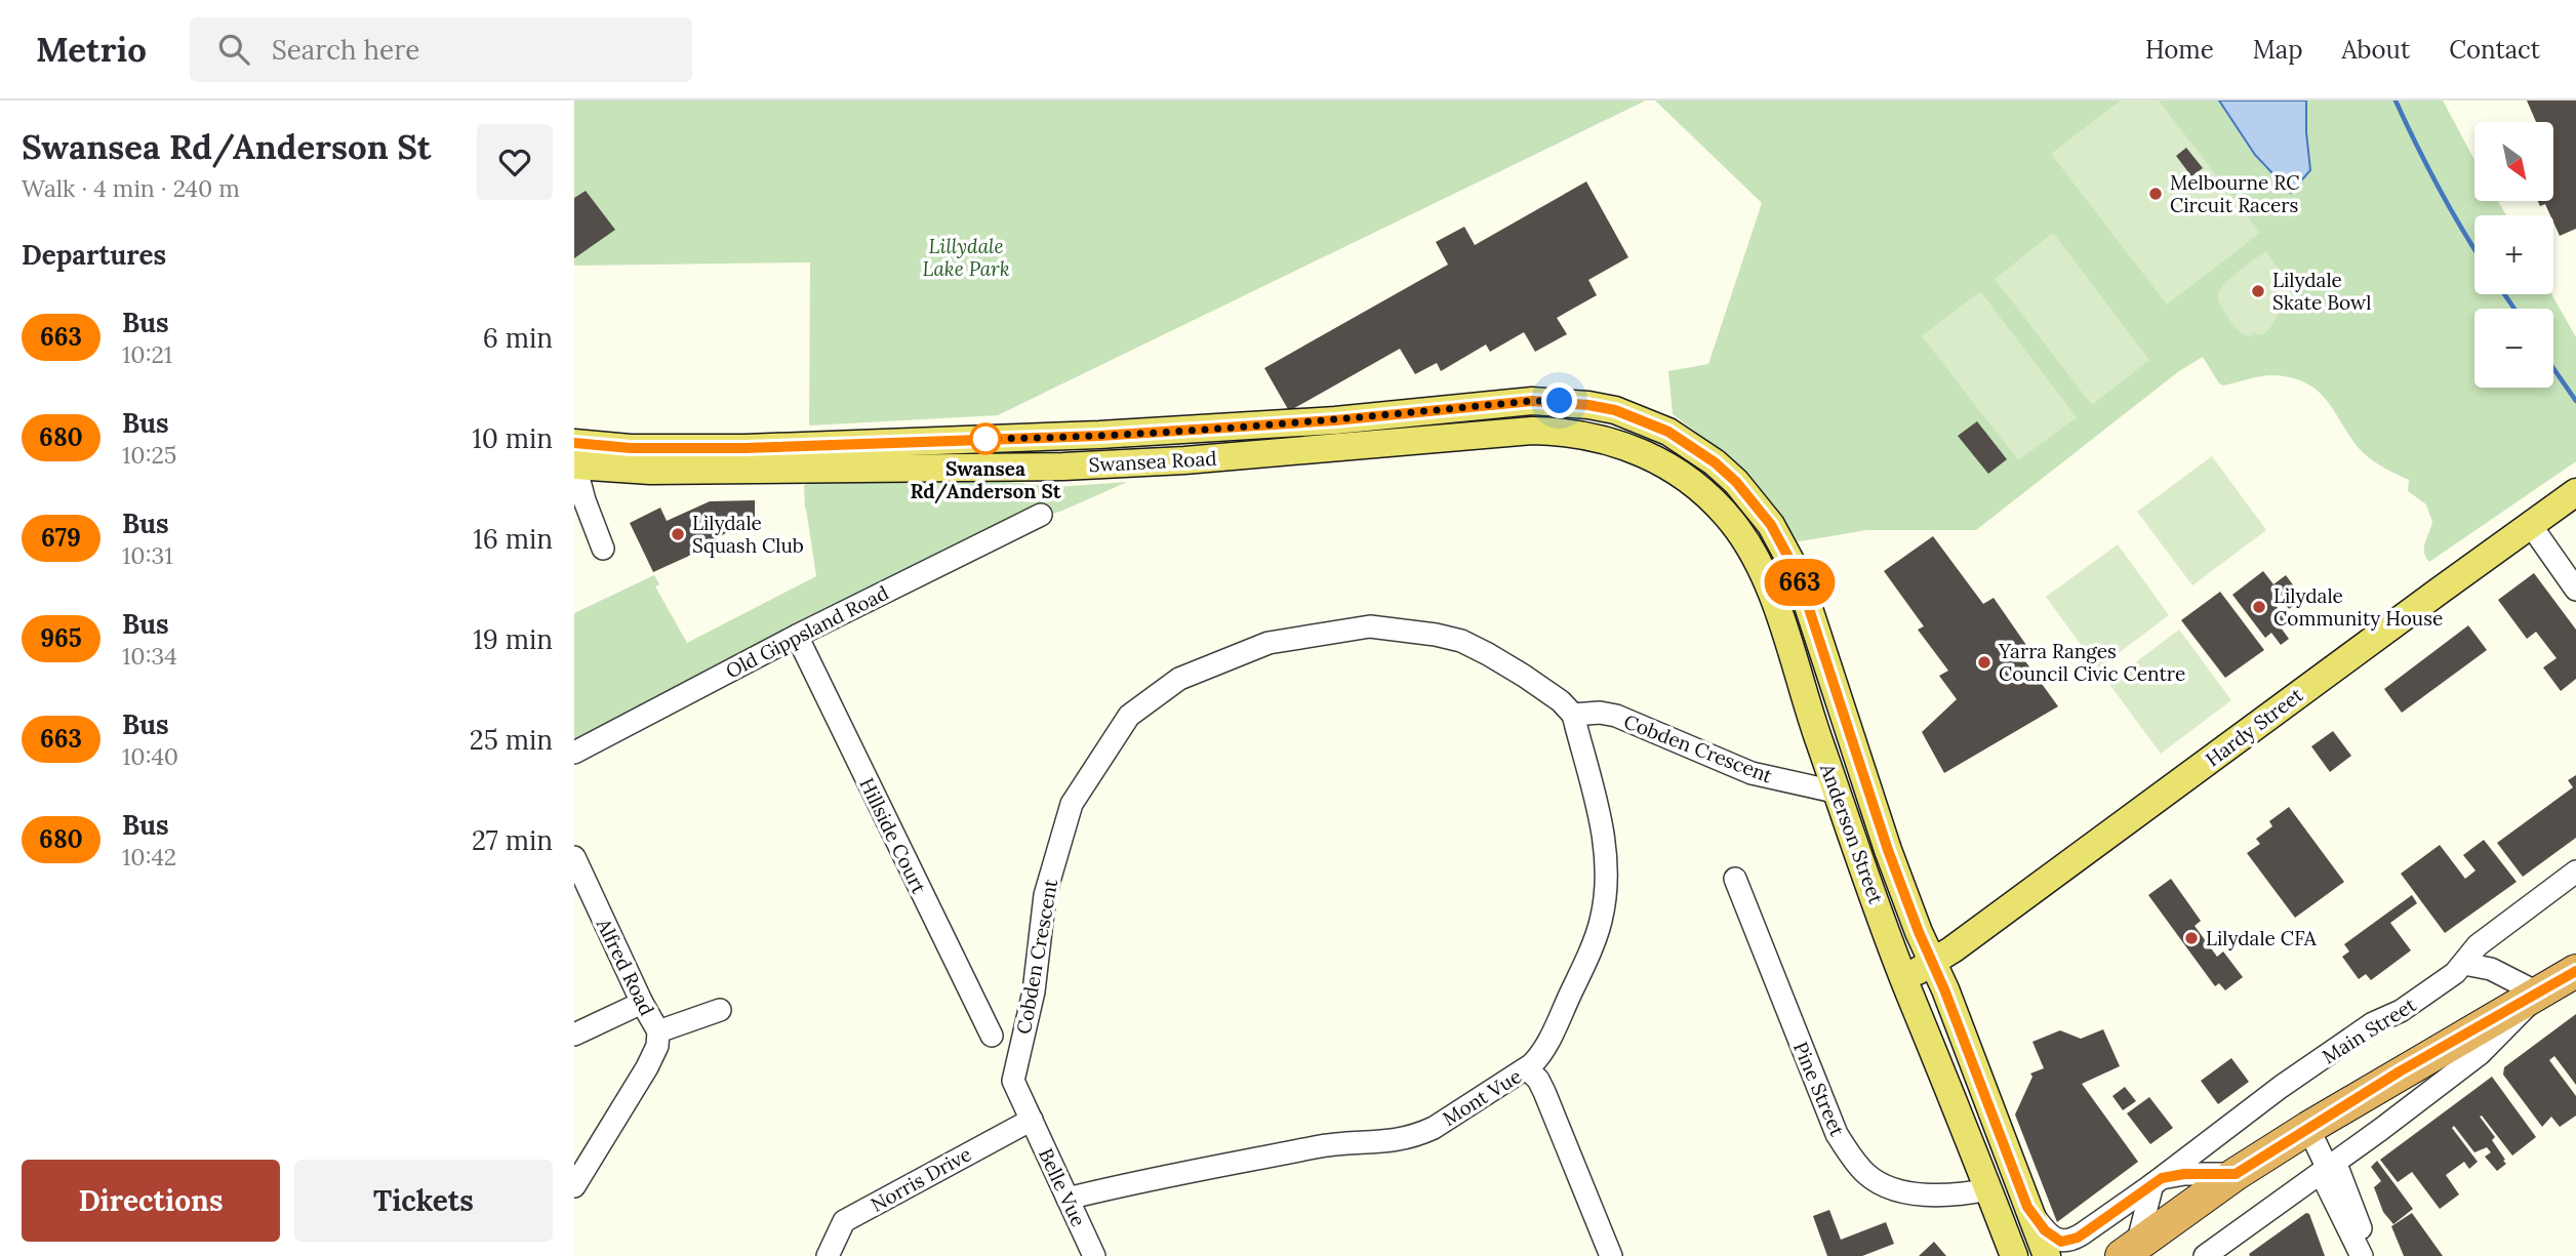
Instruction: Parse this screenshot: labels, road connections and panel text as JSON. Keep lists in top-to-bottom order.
{
  "streets": {
    "main road": ["Swansea Road", "Hardy Street", "Anderson Street"],
    "street": [
      "Old Gippsland Road",
      "Cobden Crescent",
      "Hillside Court",
      "Alfred Road",
      "Main Street",
      "Pine Street",
      "Mont Vue",
      "Norris Drive",
      "Belle Vue"
    ]
  },
  "crossings": [
    ["Swansea Road", "Anderson Street"],
    ["Old Gippsland Road", "Hillside Court"],
    ["Hardy Street", "Anderson Street"],
    ["Cobden Crescent", "Anderson Street"],
    ["Cobden Crescent", "Mont Vue"],
    ["Cobden Crescent", "Norris Drive"],
    ["Cobden Crescent", "Belle Vue"],
    ["Anderson Street", "Main Street"],
    ["Anderson Street", "Pine Street"],
    ["Mont Vue", "Belle Vue"],
    ["Norris Drive", "Belle Vue"]
  ],
  "parks": ["Lillydale Lake Park"],
  "places": [
    "Melbourne RC Circuit Racers",
    "Lilydale Skate Bowl",
    "Swansea Rd/Anderson St",
    "Lilydale Squash Club",
    "Lilydale Community House",
    "Yarra Ranges Council Civic Centre",
    "Lilydale CFA"
  ],
  "lines": ["bus line 663"],
  "north": "bottom right",
  "page": {
    "header": "Metrio",
    "search": "Search here",
    "nav": [
      "Home",
      "Map",
      "About",
      "Contact"
    ],
    "heading": [
      ["Swansea Rd/Anderson St", "Walk · 4 min · 240 m"],
      "Departures"
    ],
    "on_map": "663",
    "map_buttons": ["+", "−"],
    "list": [
      {
        "mark": "663",
        "name": "Bus",
        "note": "10:21",
        "value": "6 min"
      },
      {
        "mark": "680",
        "name": "Bus",
        "note": "10:25",
        "value": "10 min"
      },
      {
        "mark": "679",
        "name": "Bus",
        "note": "10:31",
        "value": "16 min"
      },
      {
        "mark": "965",
        "name": "Bus",
        "note": "10:34",
        "value": "19 min"
      },
      {
        "mark": "663",
        "name": "Bus",
        "note": "10:40",
        "value": "25 min"
      },
      {
        "mark": "680",
        "name": "Bus",
        "note": "10:42",
        "value": "27 min"
      }
    ],
    "buttons": ["Directions", "Tickets"]
  }
}
